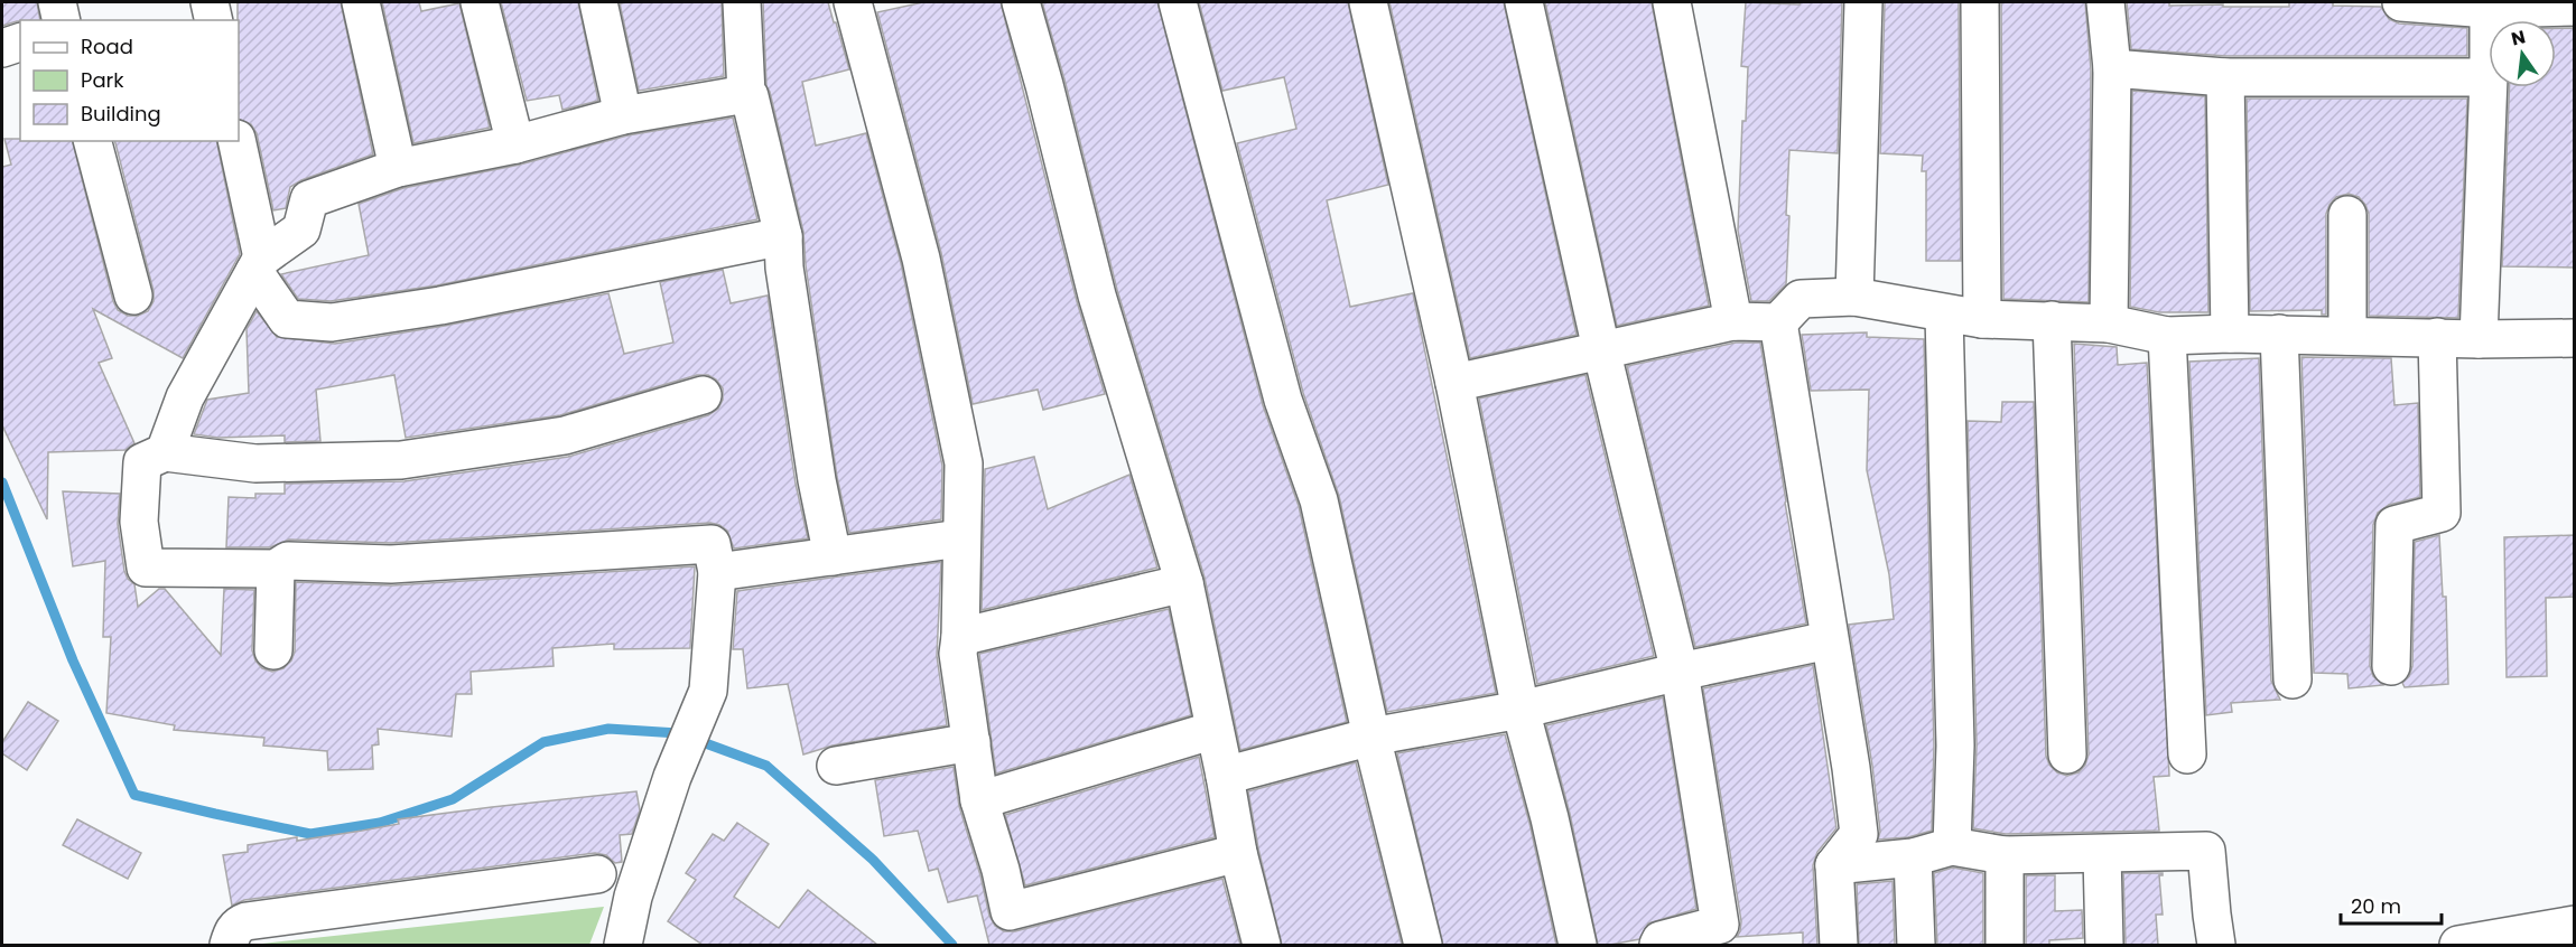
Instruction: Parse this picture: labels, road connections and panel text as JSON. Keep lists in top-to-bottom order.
{
  "legend": ["Road", "Park", "Building"],
  "scale_bar": "20 m",
  "north": "top"
}
